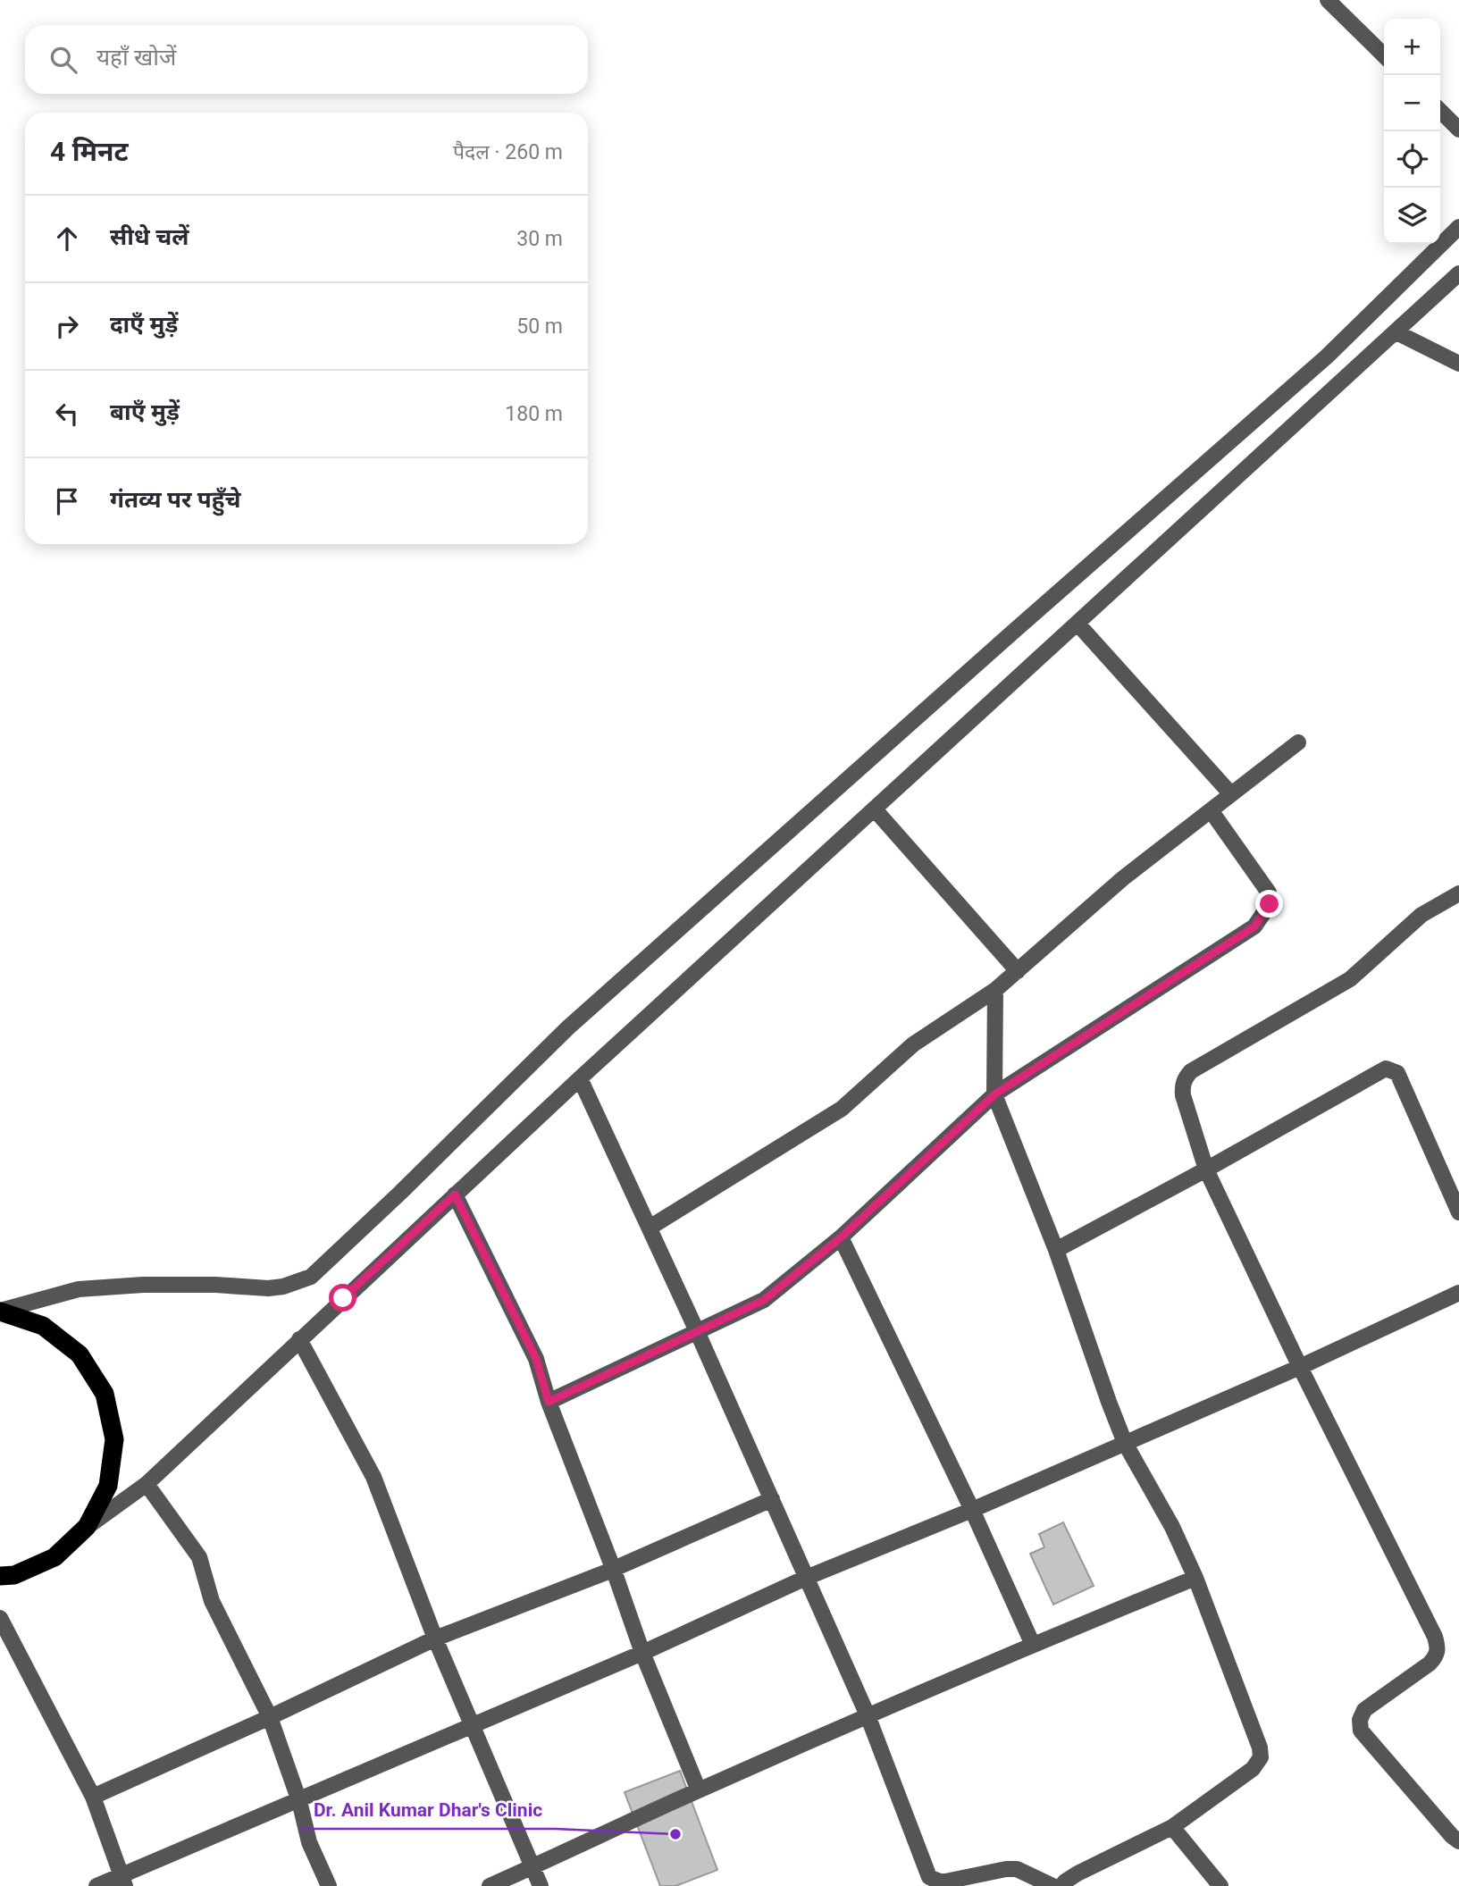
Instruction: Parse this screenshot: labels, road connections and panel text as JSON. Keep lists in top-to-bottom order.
{
  "places": ["Dr. Anil Kumar Dhar's Clinic"],
  "page": {
    "map_buttons": ["+", "−"],
    "search": "यहाँ खोजें",
    "heading": ["4 मिनट", "पैदल · 260 m"],
    "list": [
      ["सीधे चलें", "30 m"],
      ["दाएँ मुड़ें", "50 m"],
      ["बाएँ मुड़ें", "180 m"],
      "गंतव्य पर पहुँचे"
    ]
  }
}
